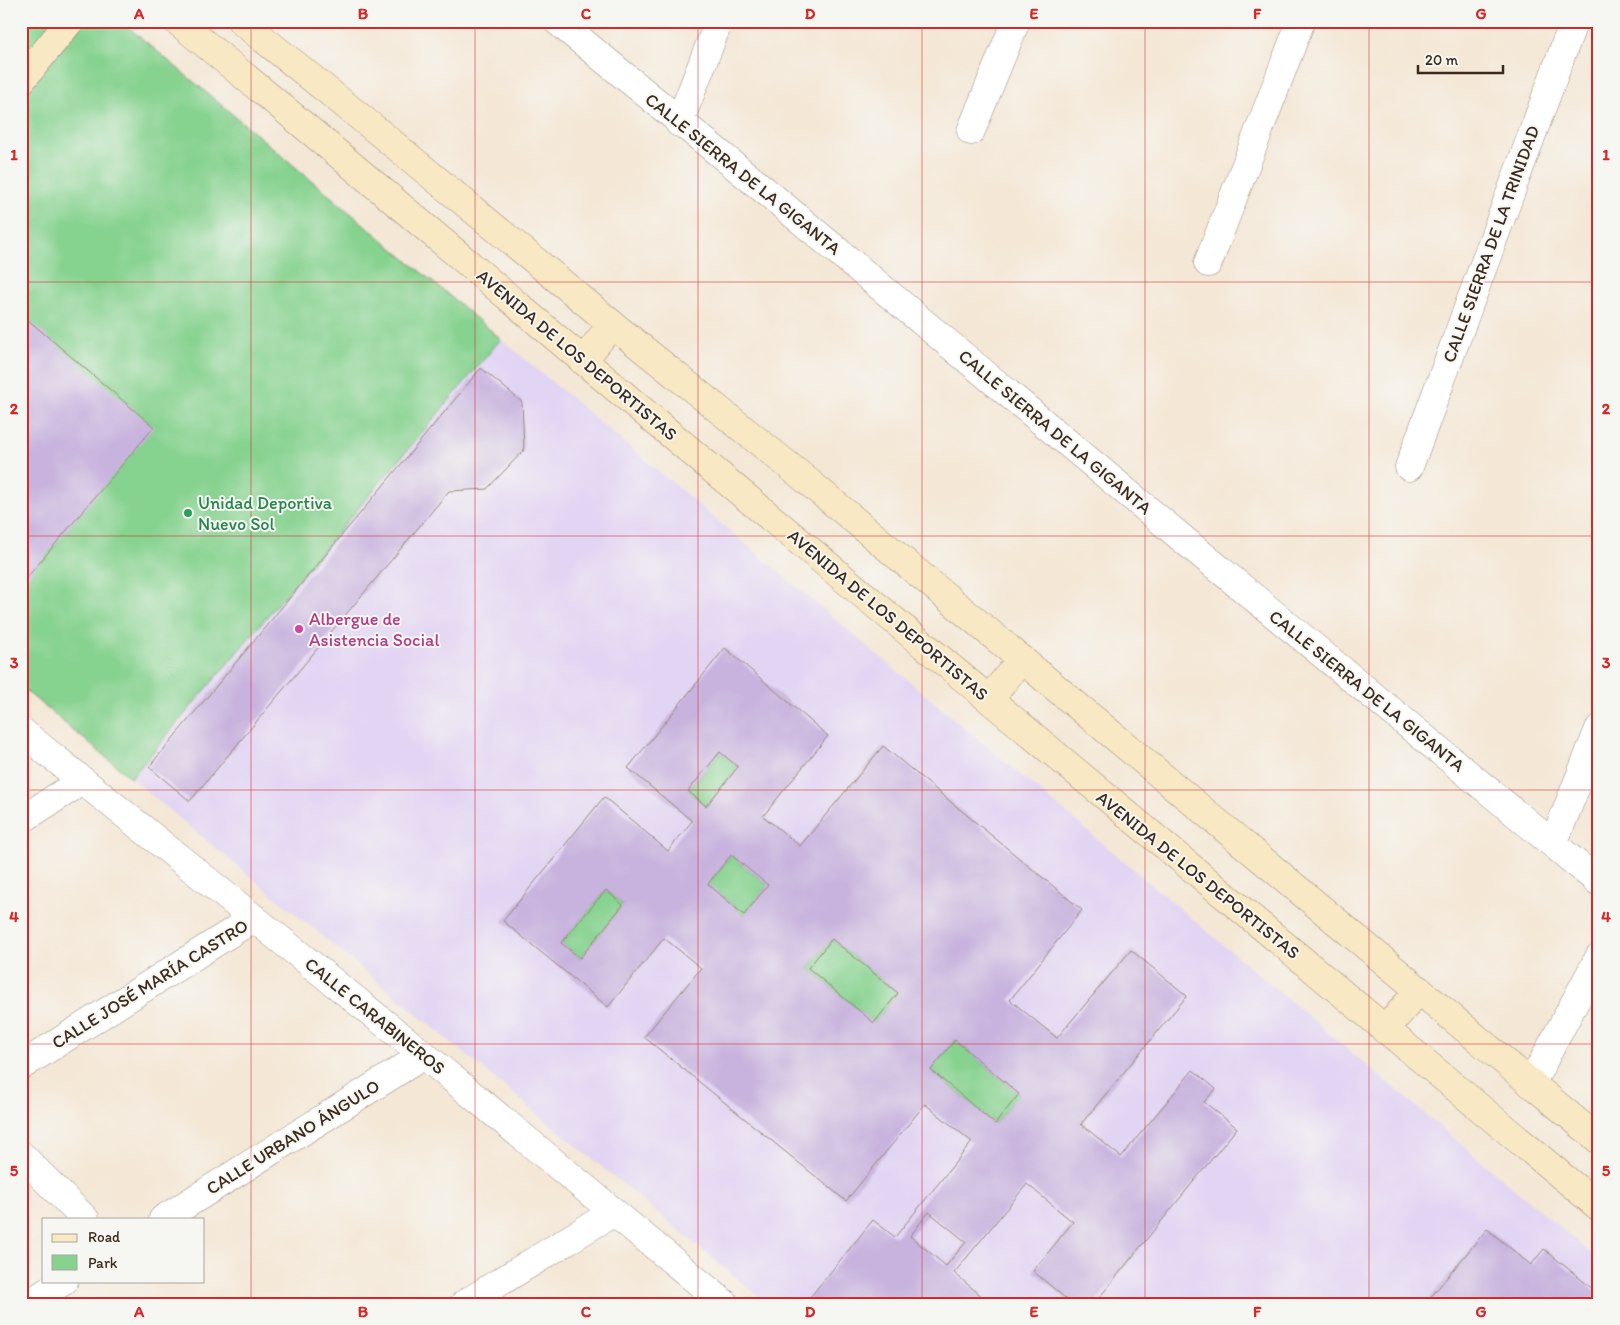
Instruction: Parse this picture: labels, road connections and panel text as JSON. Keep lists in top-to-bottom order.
{
  "streets": {
    "street": [
      "CALLE SIERRA DE LA GIGANTA",
      "CALLE SIERRA DE LA TRINIDAD",
      "AVENIDA DE LOS DEPORTISTAS",
      "CALLE JOSÉ MARÍA CASTRO",
      "CALLE CARABINEROS",
      "CALLE URBANO ÁNGULO"
    ]
  },
  "crossings": [
    ["CALLE JOSÉ MARÍA CASTRO", "CALLE CARABINEROS"],
    ["CALLE CARABINEROS", "CALLE URBANO ÁNGULO"]
  ],
  "places": ["Unidad Deportiva Nuevo Sol", "Albergue de Asistencia Social"],
  "legend": ["Road", "Park"],
  "scale_bar": "20 m",
  "grid": {
    "columns": [
      "A",
      "B",
      "C",
      "D",
      "E",
      "F",
      "G"
    ],
    "rows": [
      "1",
      "2",
      "3",
      "4",
      "5"
    ]
  }
}
